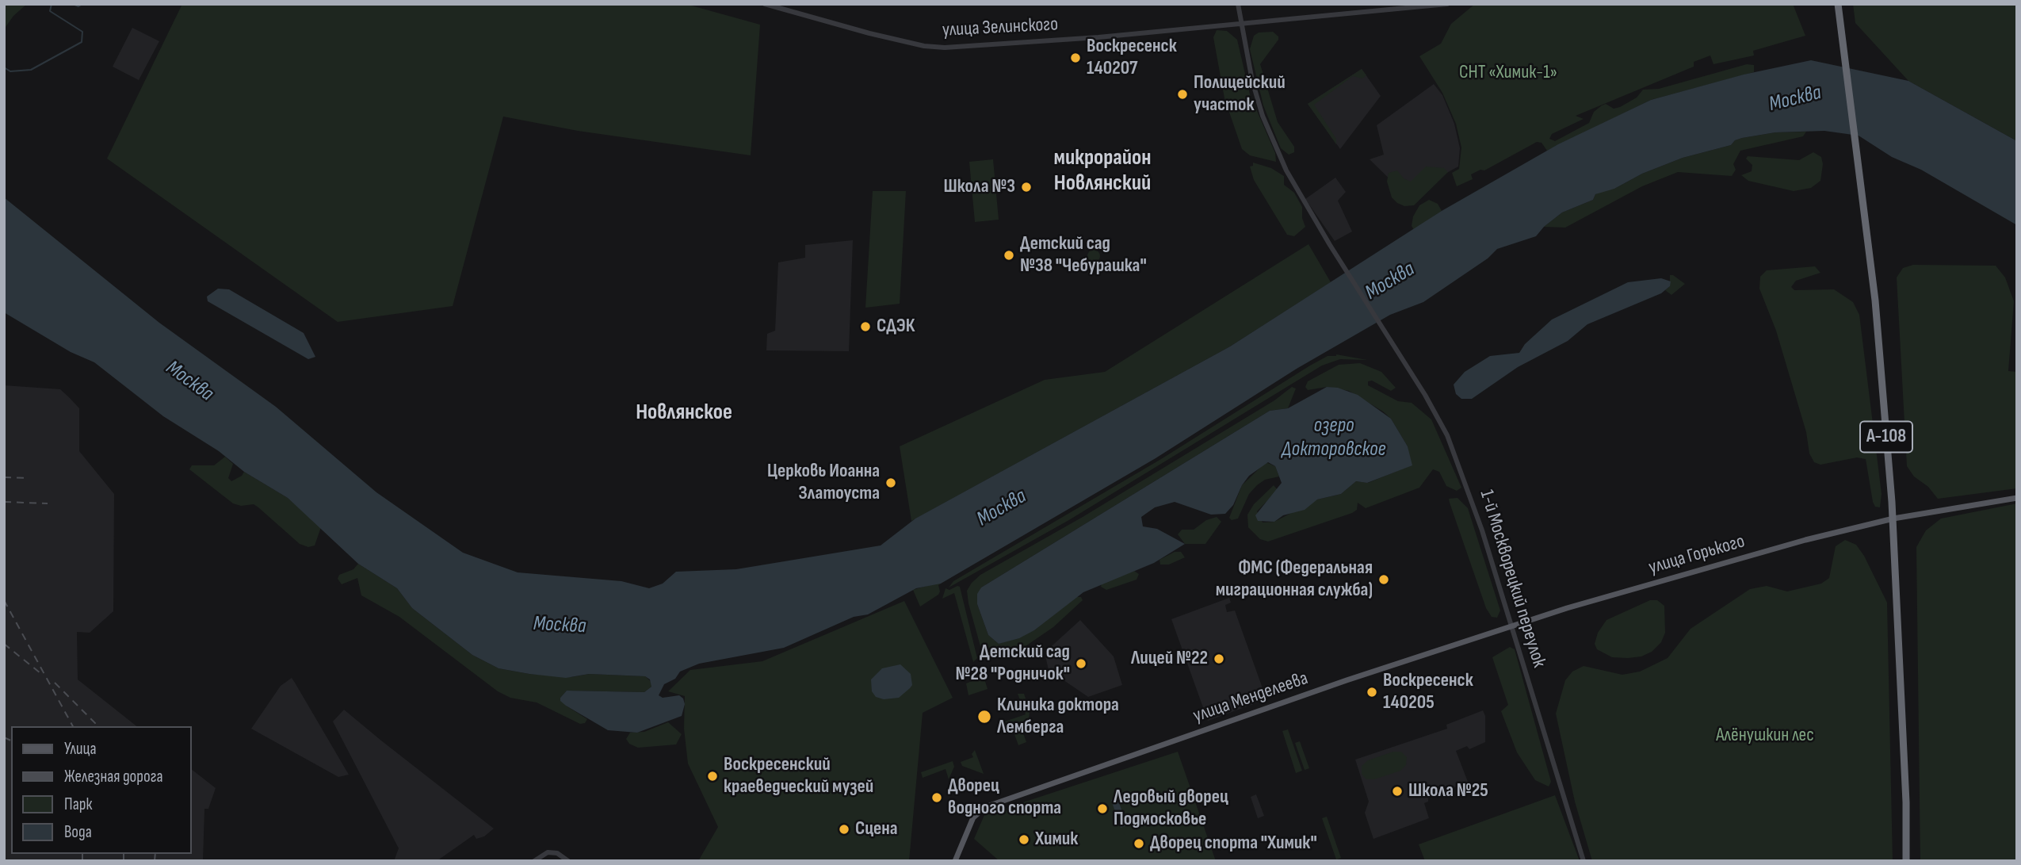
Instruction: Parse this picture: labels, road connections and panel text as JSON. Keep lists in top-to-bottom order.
{
  "streets": {
    "highway": ["А-108"],
    "main road": ["улица Горького", "улица Менделеева"],
    "street": ["улица Зелинского", "1-й Москворецкий переулок"]
  },
  "crossings": [
    ["улица Зелинского", "1-й Москворецкий переулок"],
    ["А-108", "улица Горького"],
    ["улица Горького", "1-й Москворецкий переулок"],
    ["улица Горького", "улица Менделеева"],
    ["1-й Москворецкий переулок", "улица Менделеева"]
  ],
  "districts": ["микрорайон Новлянский", "Новлянское"],
  "water": ["Москва", "озеро Докторовское"],
  "parks": ["СНТ «Химик-1»", "Алёнушкин лес"],
  "places": [
    "Воскресенск 140207",
    "Полицейский участок",
    "Школа №3",
    "Детский сад №38 \"Чебурашка\"",
    "СДЭК",
    "Церковь Иоанна Златоуста",
    "ФМС (Федеральная миграционная служба)",
    "Лицей №22",
    "Детский сад №28 \"Родничок\"",
    "Воскресенск 140205",
    "Клиника доктора Лемберга",
    "Воскресенский краеведческий музей",
    "Школа №25",
    "Дворец водного спорта",
    "Ледовый дворец Подмосковье",
    "Сцена",
    "Химик",
    "Дворец спорта \"Химик\""
  ],
  "legend": [
    "Улица",
    "Железная дорога",
    "Парк",
    "Вода"
  ]
}
